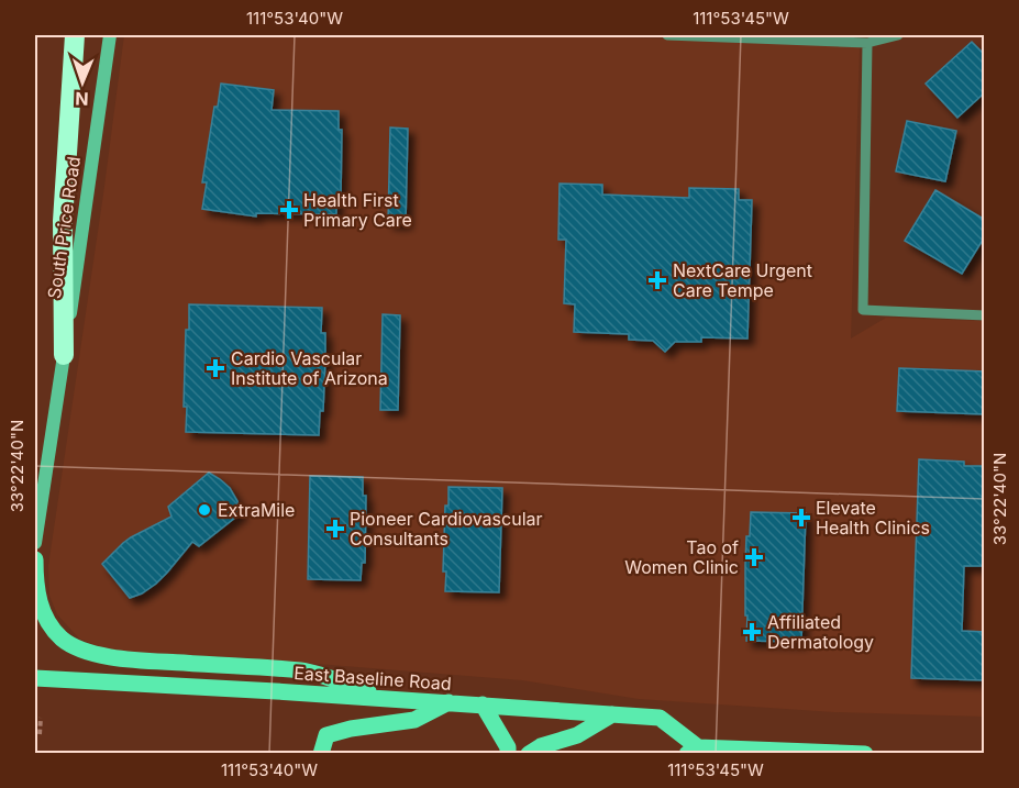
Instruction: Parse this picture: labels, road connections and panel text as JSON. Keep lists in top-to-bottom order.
{
  "streets": {
    "main road": ["South Price Road", "East Baseline Road"]
  },
  "places": {
    "health": [
      "Health First Primary Care",
      "NextCare Urgent Care Tempe",
      "Cardio Vascular Institute of Arizona",
      "Elevate Health Clinics",
      "Pioneer Cardiovascular Consultants",
      "Tao of Women Clinic",
      "Affiliated Dermatology"
    ],
    "other": ["ExtraMile"]
  },
  "north": "bottom",
  "coordinates": ["111°53'40\"W", "111°53'45\"W", "33°22'40\"N"]
}
